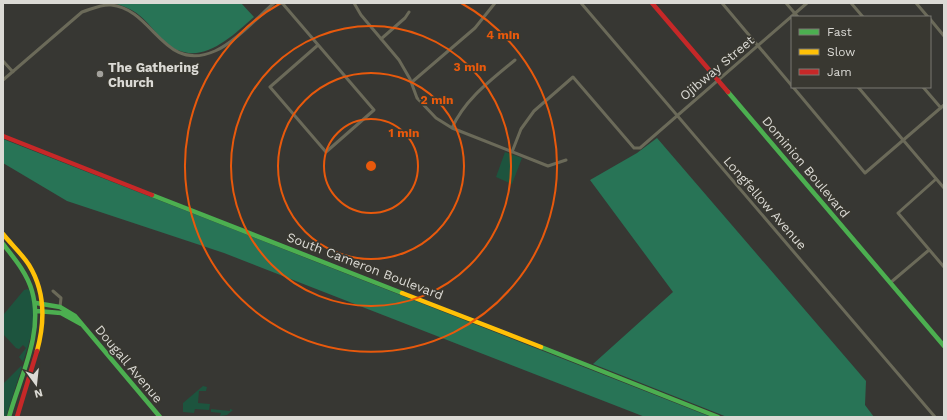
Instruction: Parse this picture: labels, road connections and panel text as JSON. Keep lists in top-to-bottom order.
{
  "streets": {
    "street": [
      "Ojibway Street",
      "Dominion Boulevard",
      "Longfellow Avenue",
      "South Cameron Boulevard",
      "Dougall Avenue"
    ]
  },
  "crossings": [
    ["Ojibway Street", "Dominion Boulevard"],
    ["Ojibway Street", "Longfellow Avenue"]
  ],
  "places": ["The Gathering Church"],
  "legend": ["Fast", "Slow", "Jam"],
  "north": "bottom",
  "rings": [
    "4 min",
    "3 min",
    "2 min",
    "1 min"
  ]
}
